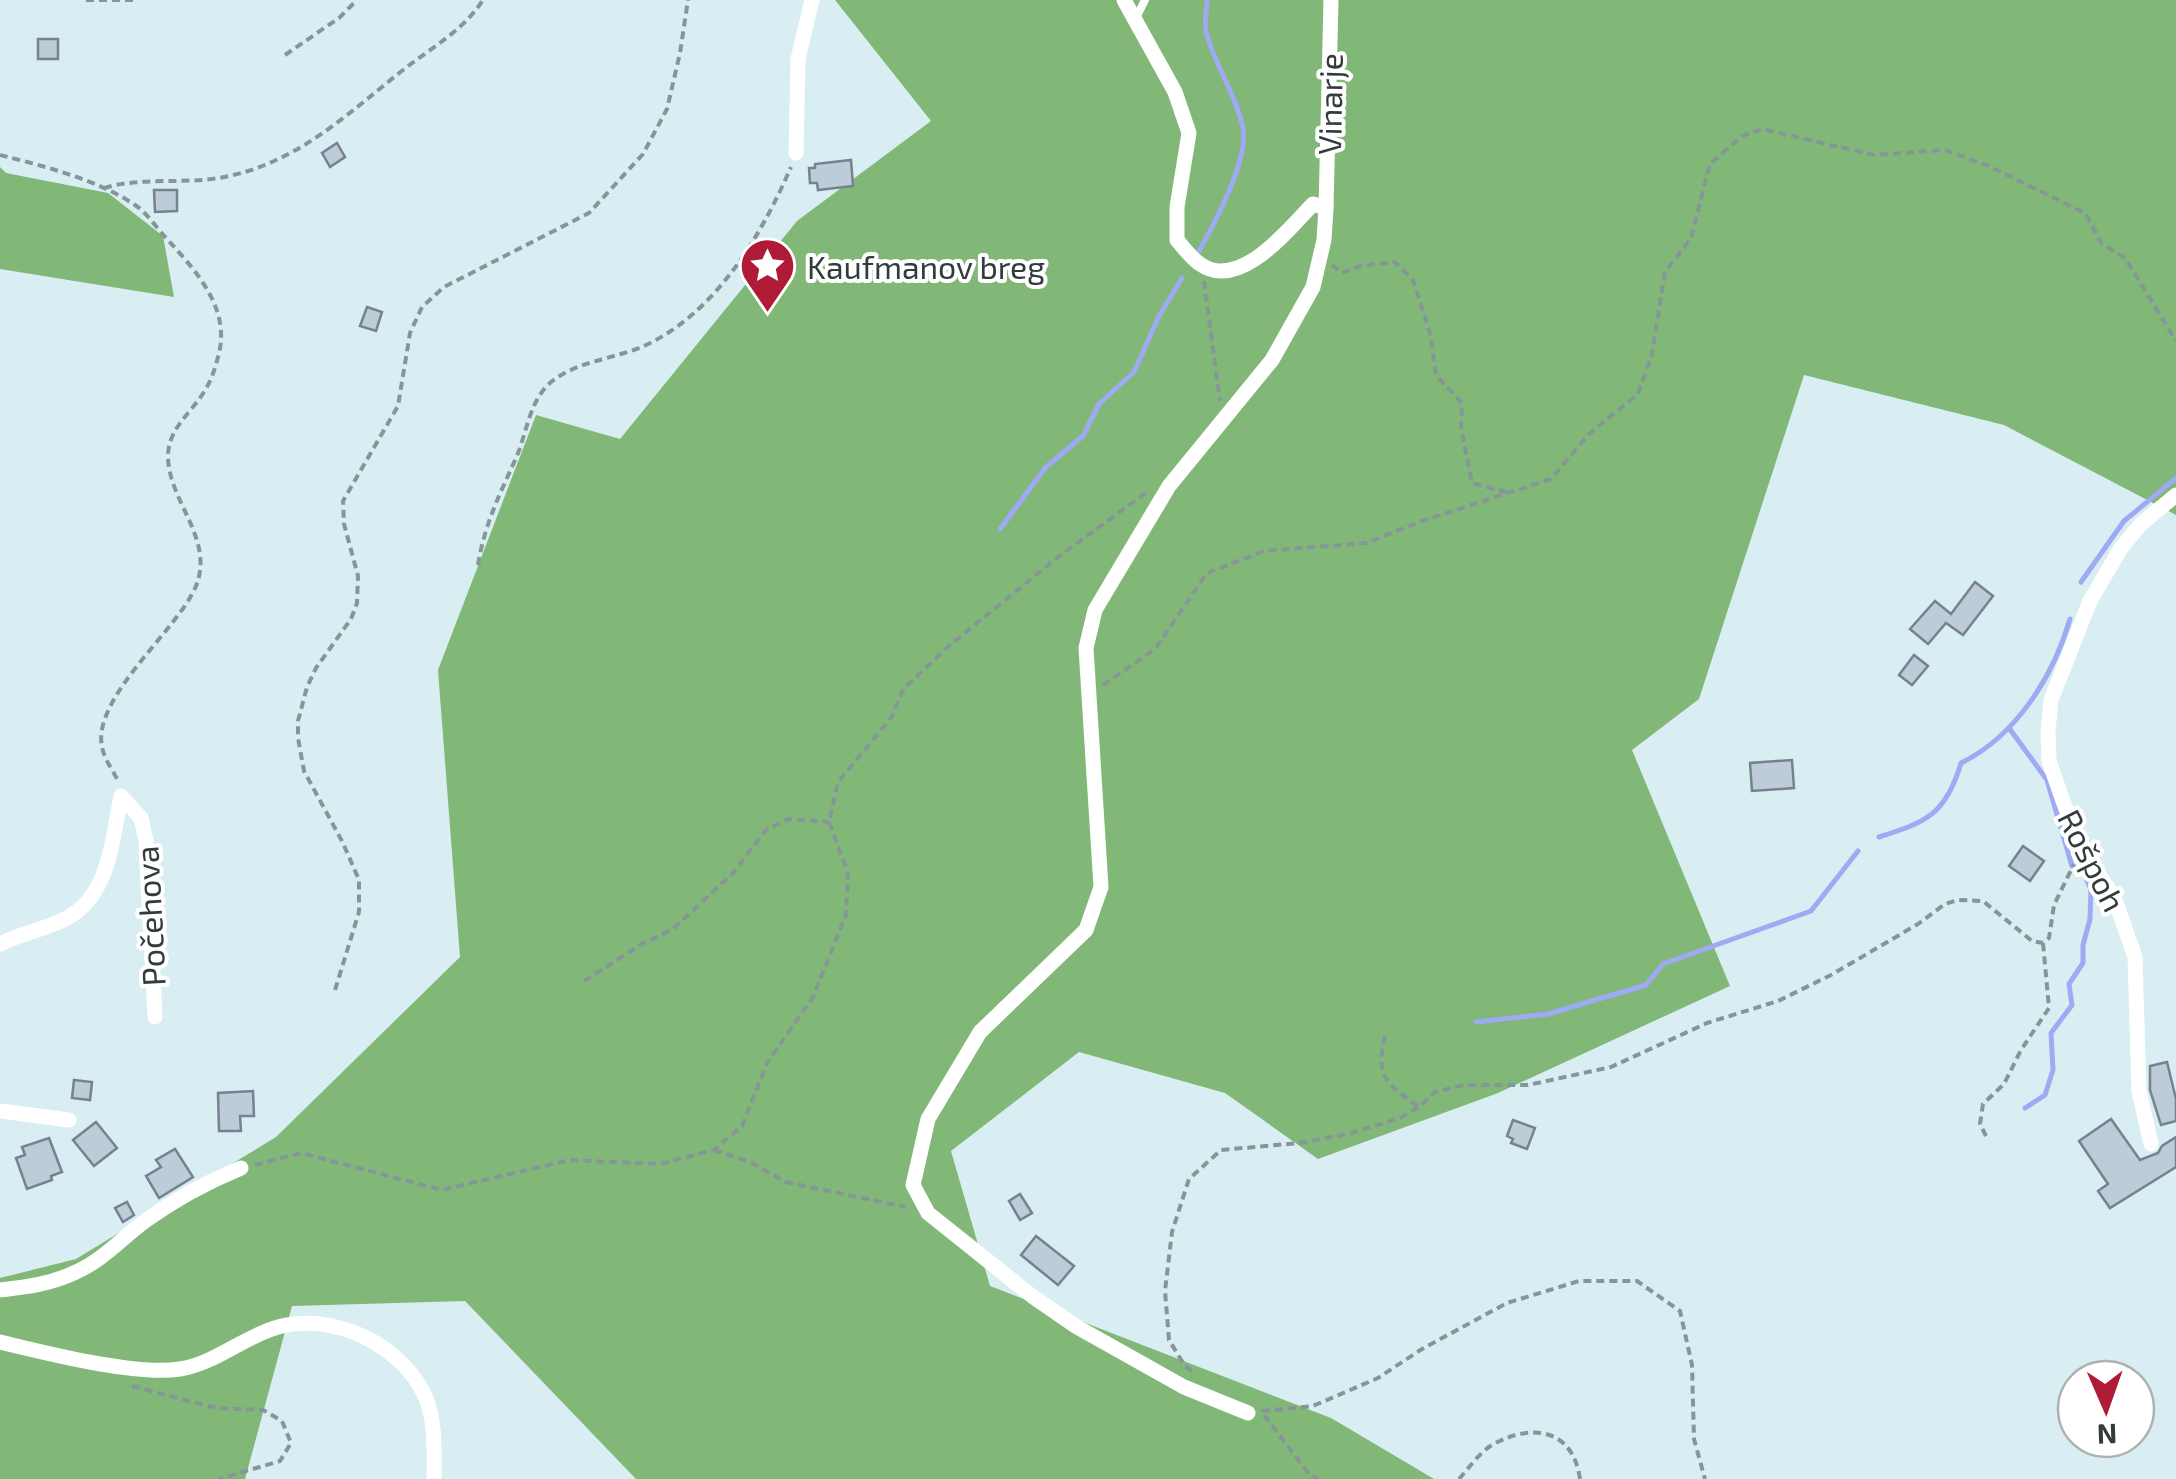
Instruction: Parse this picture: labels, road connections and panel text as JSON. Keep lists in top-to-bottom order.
{
  "streets": {
    "street": ["Vinarje", "Rošpoh", "Počehova"]
  },
  "places": {
    "place": ["Kaufmanov breg"]
  },
  "north": "bottom"
}
